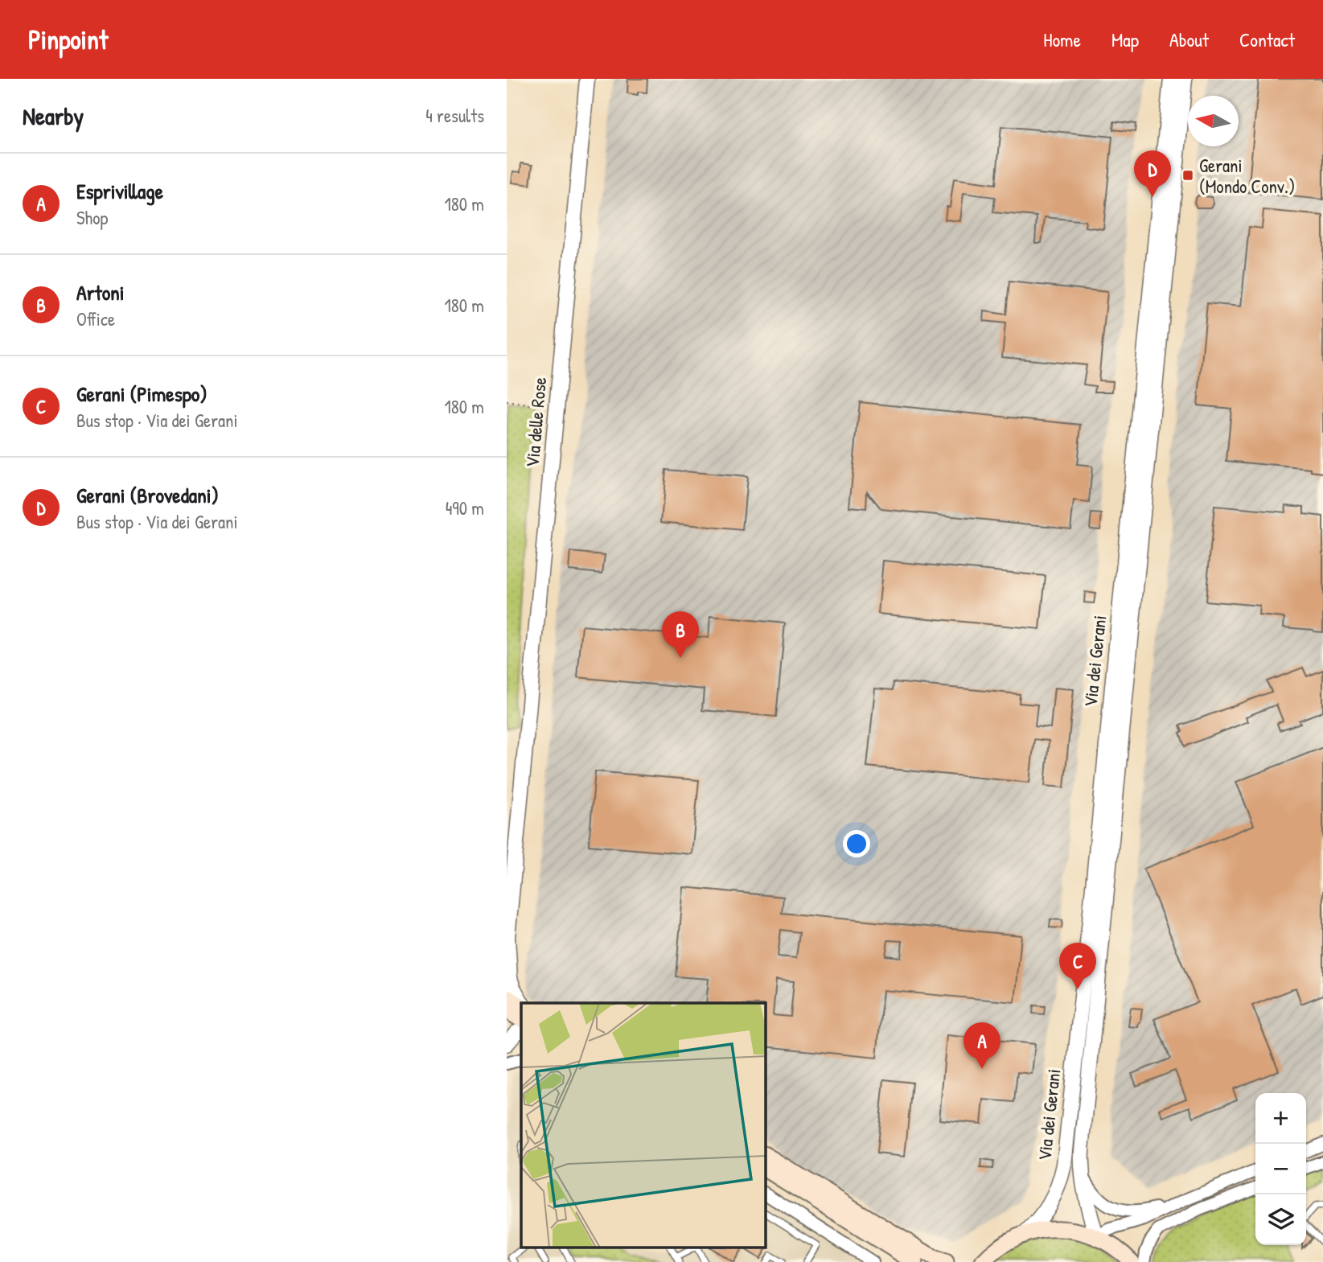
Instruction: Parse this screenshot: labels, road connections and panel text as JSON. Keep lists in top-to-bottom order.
{
  "streets": {
    "street": ["Via delle Rose", "Via dei Gerani"]
  },
  "places": {
    "transit": ["Gerani (Mondo Conv.)"]
  },
  "north": "left",
  "page": {
    "header": "Pinpoint",
    "nav": [
      "Home",
      "Map",
      "About",
      "Contact"
    ],
    "heading": ["Nearby", "4 results"],
    "pins": [
      "D",
      "B",
      "C",
      "A"
    ],
    "list": [
      {
        "mark": "A",
        "name": "Esprivillage",
        "note": "Shop",
        "value": "180 m"
      },
      {
        "mark": "B",
        "name": "Artoni",
        "note": "Office",
        "value": "180 m"
      },
      {
        "mark": "C",
        "name": "Gerani (Pimespo)",
        "note": "Bus stop · Via dei Gerani",
        "value": "180 m"
      },
      {
        "mark": "D",
        "name": "Gerani (Brovedani)",
        "note": "Bus stop · Via dei Gerani",
        "value": "490 m"
      }
    ],
    "map_buttons": ["+", "−"]
  }
}
